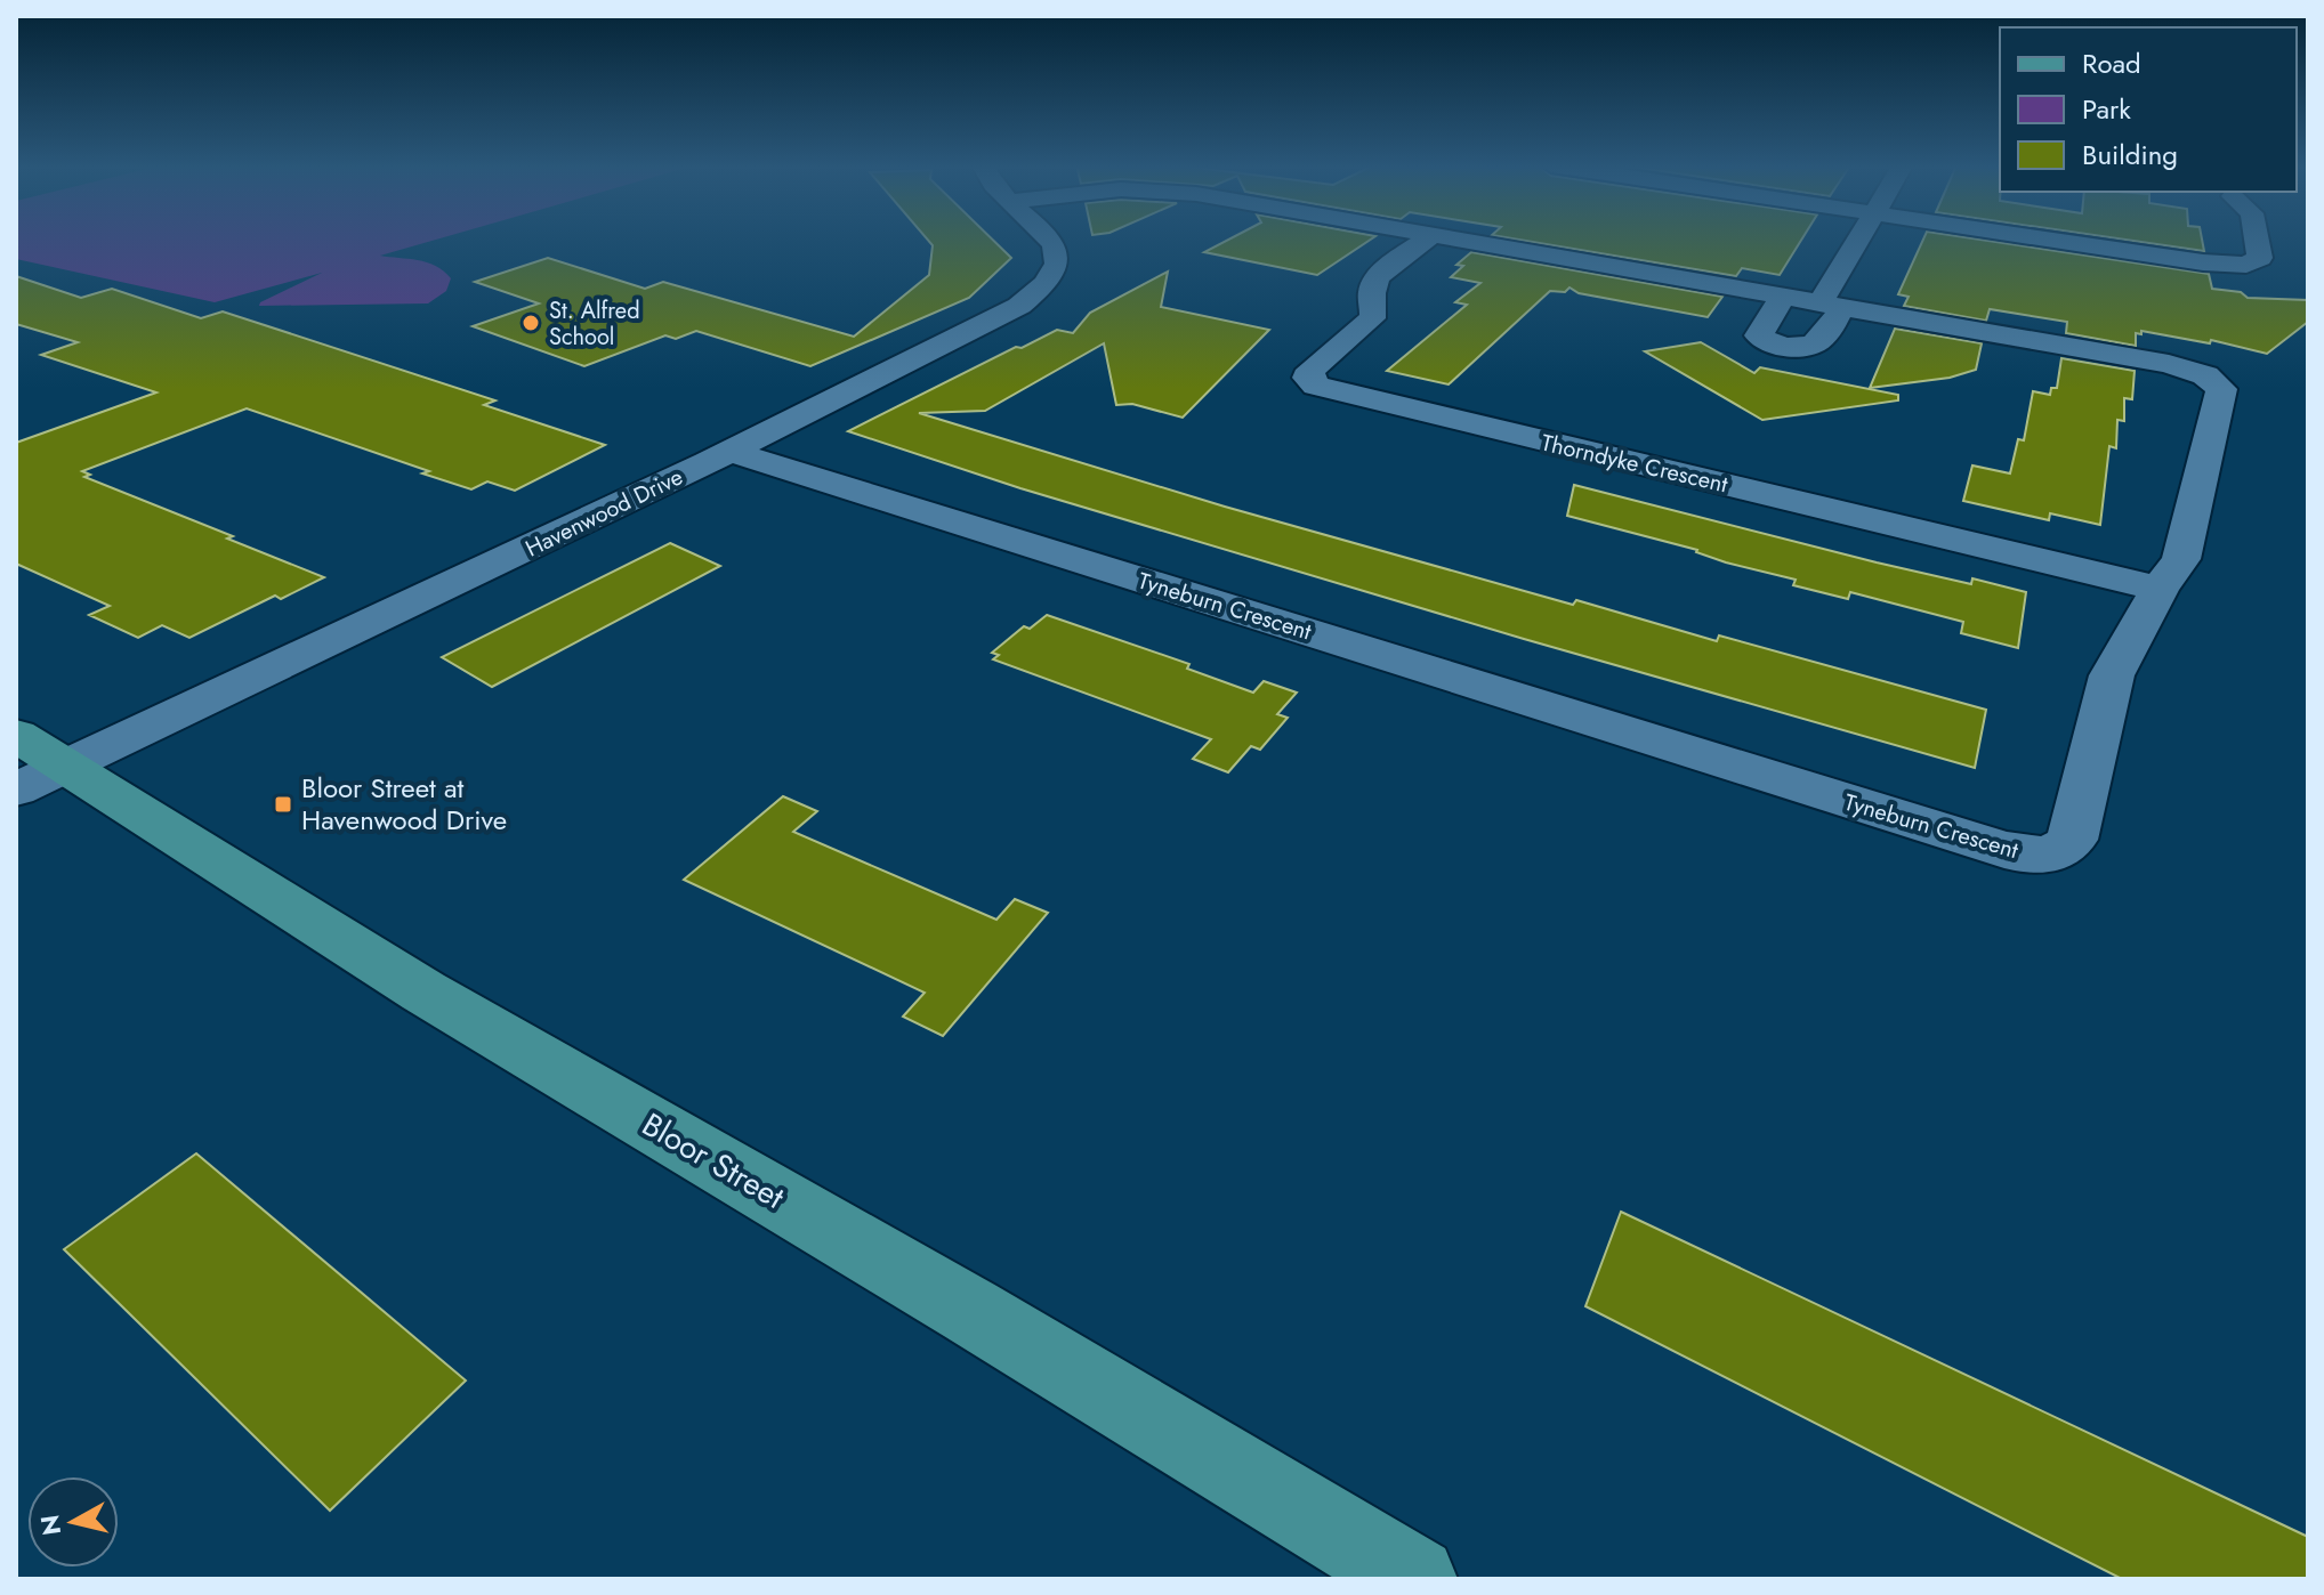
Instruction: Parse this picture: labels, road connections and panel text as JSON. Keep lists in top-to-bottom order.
{
  "streets": {
    "main road": ["Bloor Street"],
    "street": ["Thorndyke Crescent", "Havenwood Drive", "Tyneburn Crescent"]
  },
  "crossings": [
    ["Thorndyke Crescent", "Tyneburn Crescent"],
    ["Havenwood Drive", "Tyneburn Crescent"],
    ["Havenwood Drive", "Bloor Street"]
  ],
  "places": {
    "other": ["St. Alfred School"],
    "transit": ["Bloor Street at Havenwood Drive"]
  },
  "legend": ["Road", "Park", "Building"],
  "north": "left"
}
